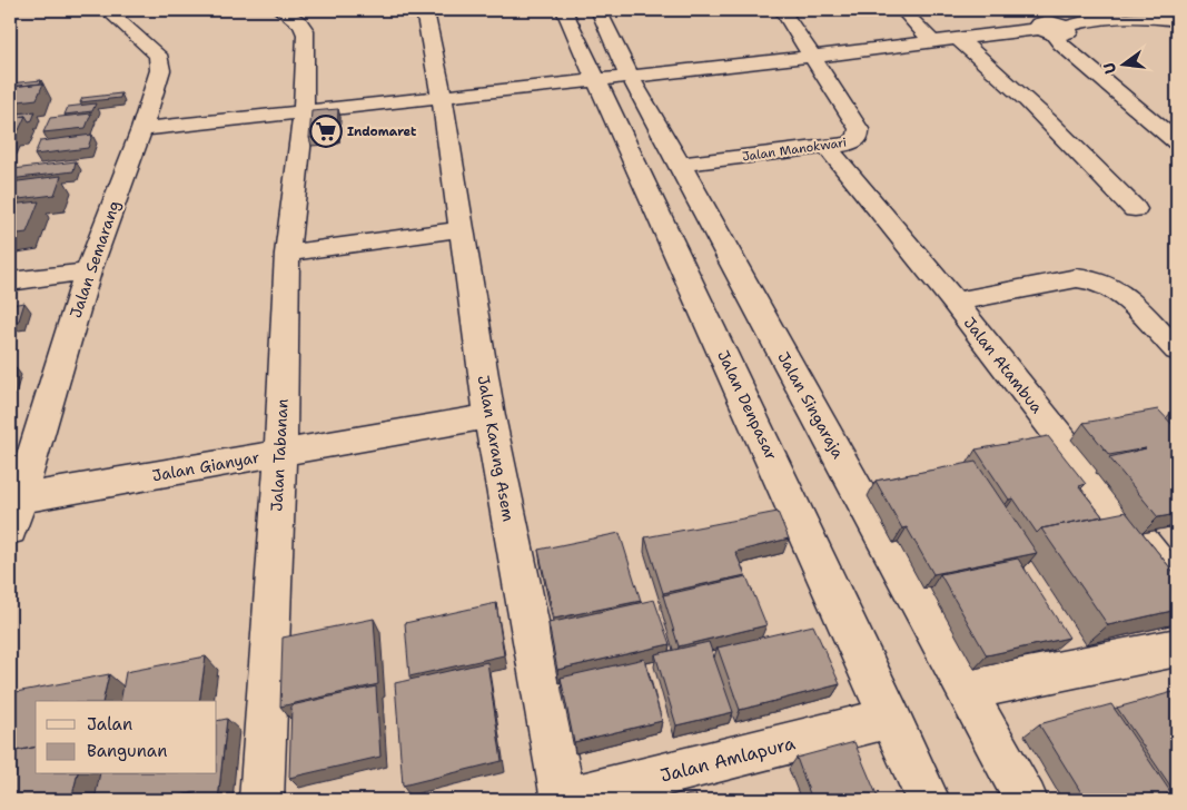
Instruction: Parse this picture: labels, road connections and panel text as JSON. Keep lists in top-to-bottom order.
{
  "streets": {
    "street": [
      "Jalan Manokwari",
      "Jalan Semarang",
      "Jalan Atambua",
      "Jalan Denpasar",
      "Jalan Singaraja",
      "Jalan Karang Asem",
      "Jalan Tabanan",
      "Jalan Gianyar",
      "Jalan Amlapura"
    ]
  },
  "crossings": [
    ["Jalan Manokwari", "Jalan Atambua"],
    ["Jalan Manokwari", "Jalan Singaraja"],
    ["Jalan Semarang", "Jalan Gianyar"],
    ["Jalan Denpasar", "Jalan Singaraja"],
    ["Jalan Denpasar", "Jalan Amlapura"],
    ["Jalan Karang Asem", "Jalan Gianyar"],
    ["Jalan Karang Asem", "Jalan Amlapura"],
    ["Jalan Tabanan", "Jalan Gianyar"]
  ],
  "places": {
    "supermarket": ["Indomaret"]
  },
  "legend": ["Jalan", "Bangunan"],
  "north": "left"
}
